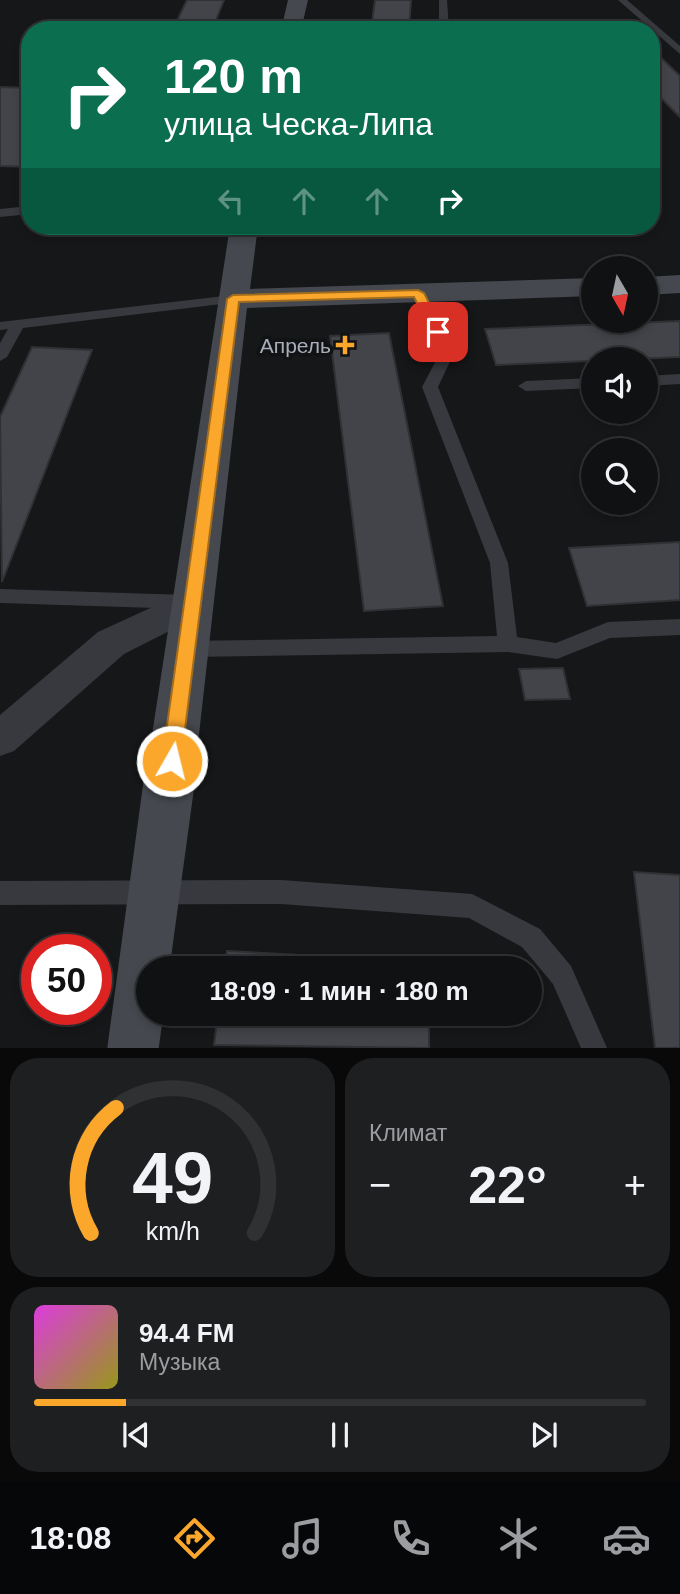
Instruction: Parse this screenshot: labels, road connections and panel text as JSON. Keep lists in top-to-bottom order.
{
  "places": {
    "health": ["Апрель"]
  },
  "north": "bottom",
  "page": {
    "turn": ["120 m", "улица Ческа-Липа"],
    "limit": "50",
    "trip": "18:09 · 1 мин · 180 m",
    "tile": "Климат",
    "heat": ["−", "22°", "+"],
    "song": ["94.4 FM", "Музыка"],
    "tabs": "18:08",
    "gauge": ["49", "km/h"]
  }
}
